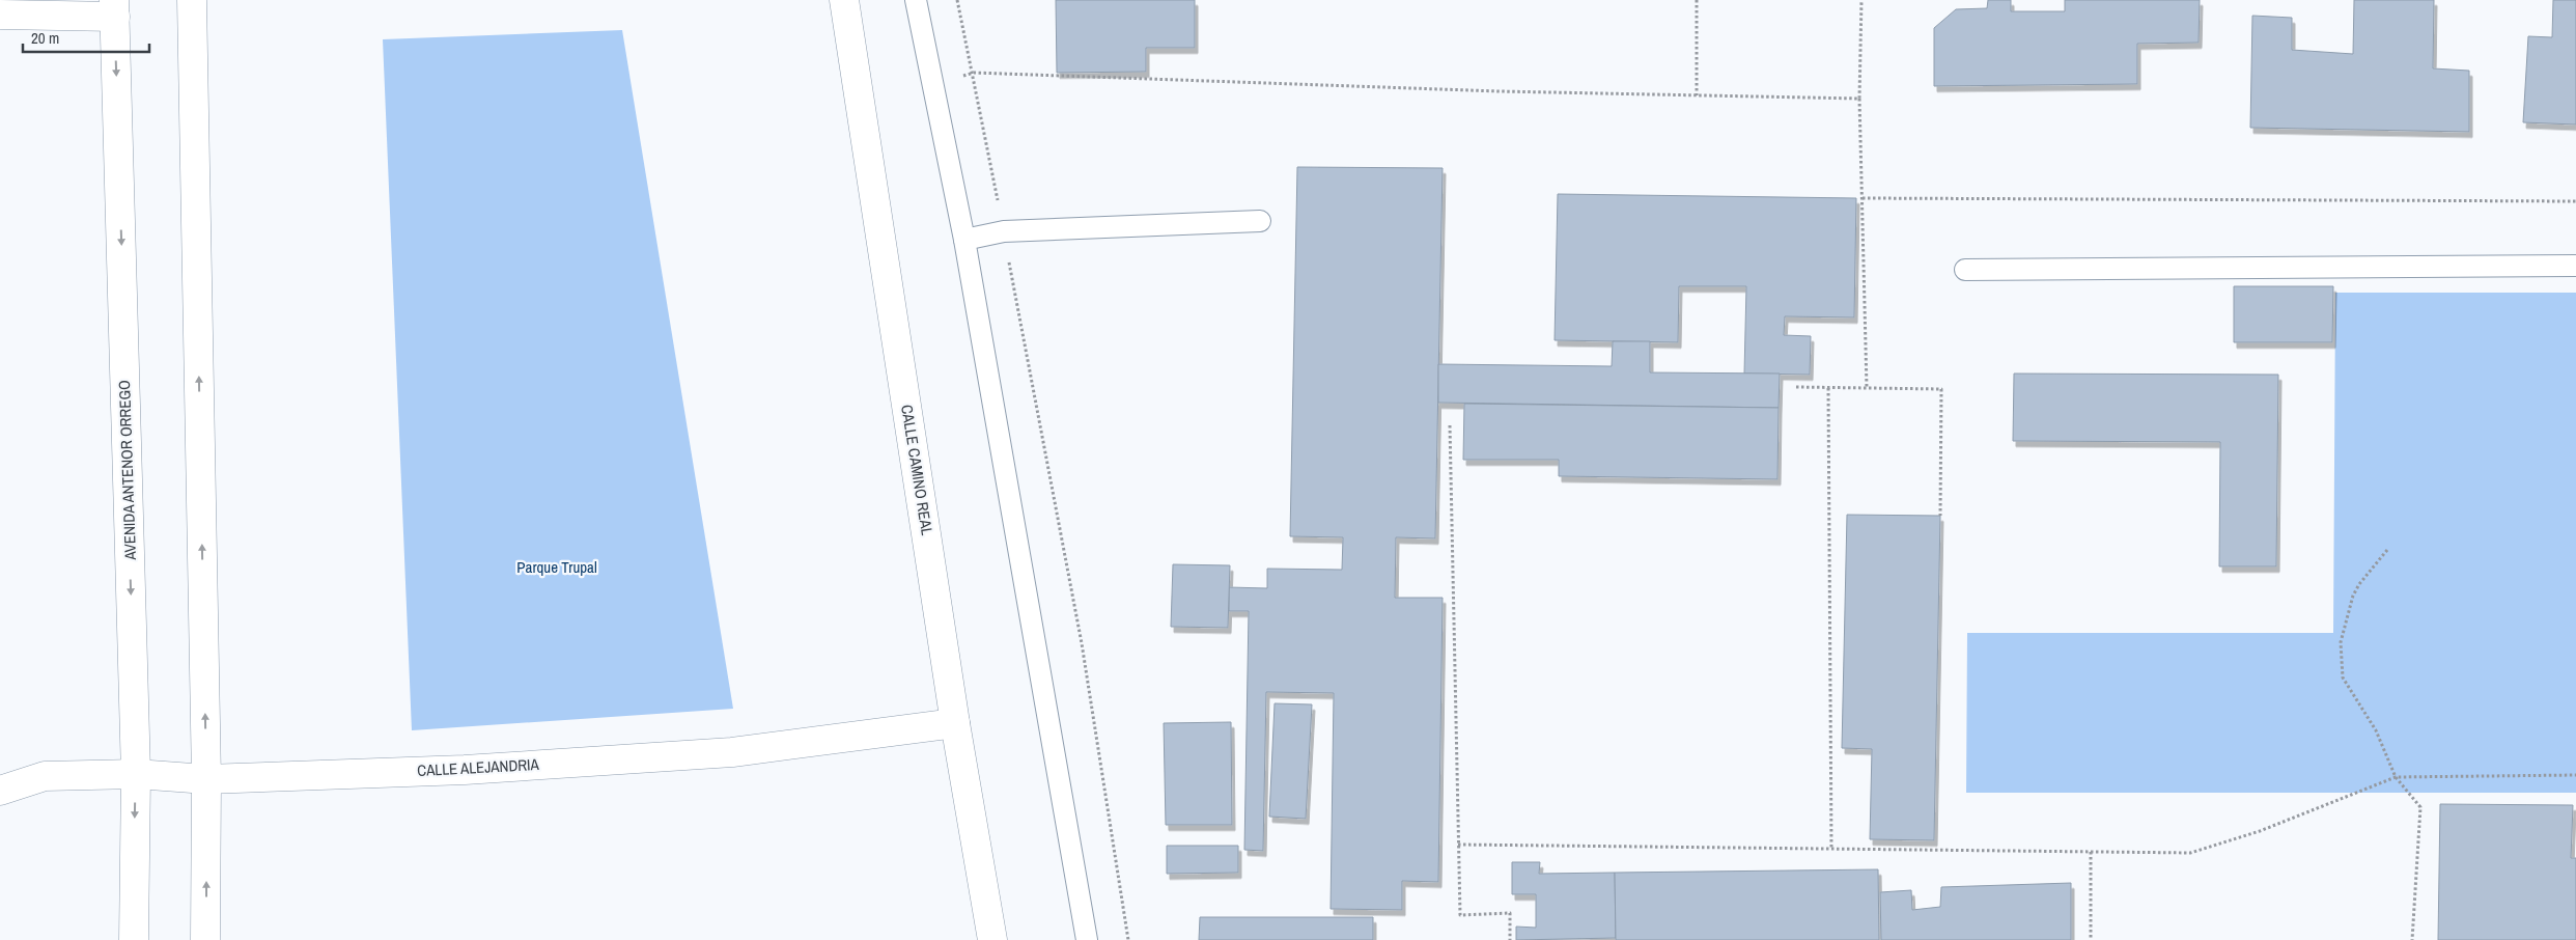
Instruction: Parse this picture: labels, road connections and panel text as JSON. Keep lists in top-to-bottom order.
{
  "streets": {
    "street": ["AVENIDA ANTENOR ORREGO", "CALLE CAMINO REAL", "CALLE ALEJANDRIA"]
  },
  "crossings": [
    ["AVENIDA ANTENOR ORREGO", "CALLE ALEJANDRIA"],
    ["CALLE CAMINO REAL", "CALLE ALEJANDRIA"]
  ],
  "parks": ["Parque Trupal"],
  "scale_bar": "20 m"
}
